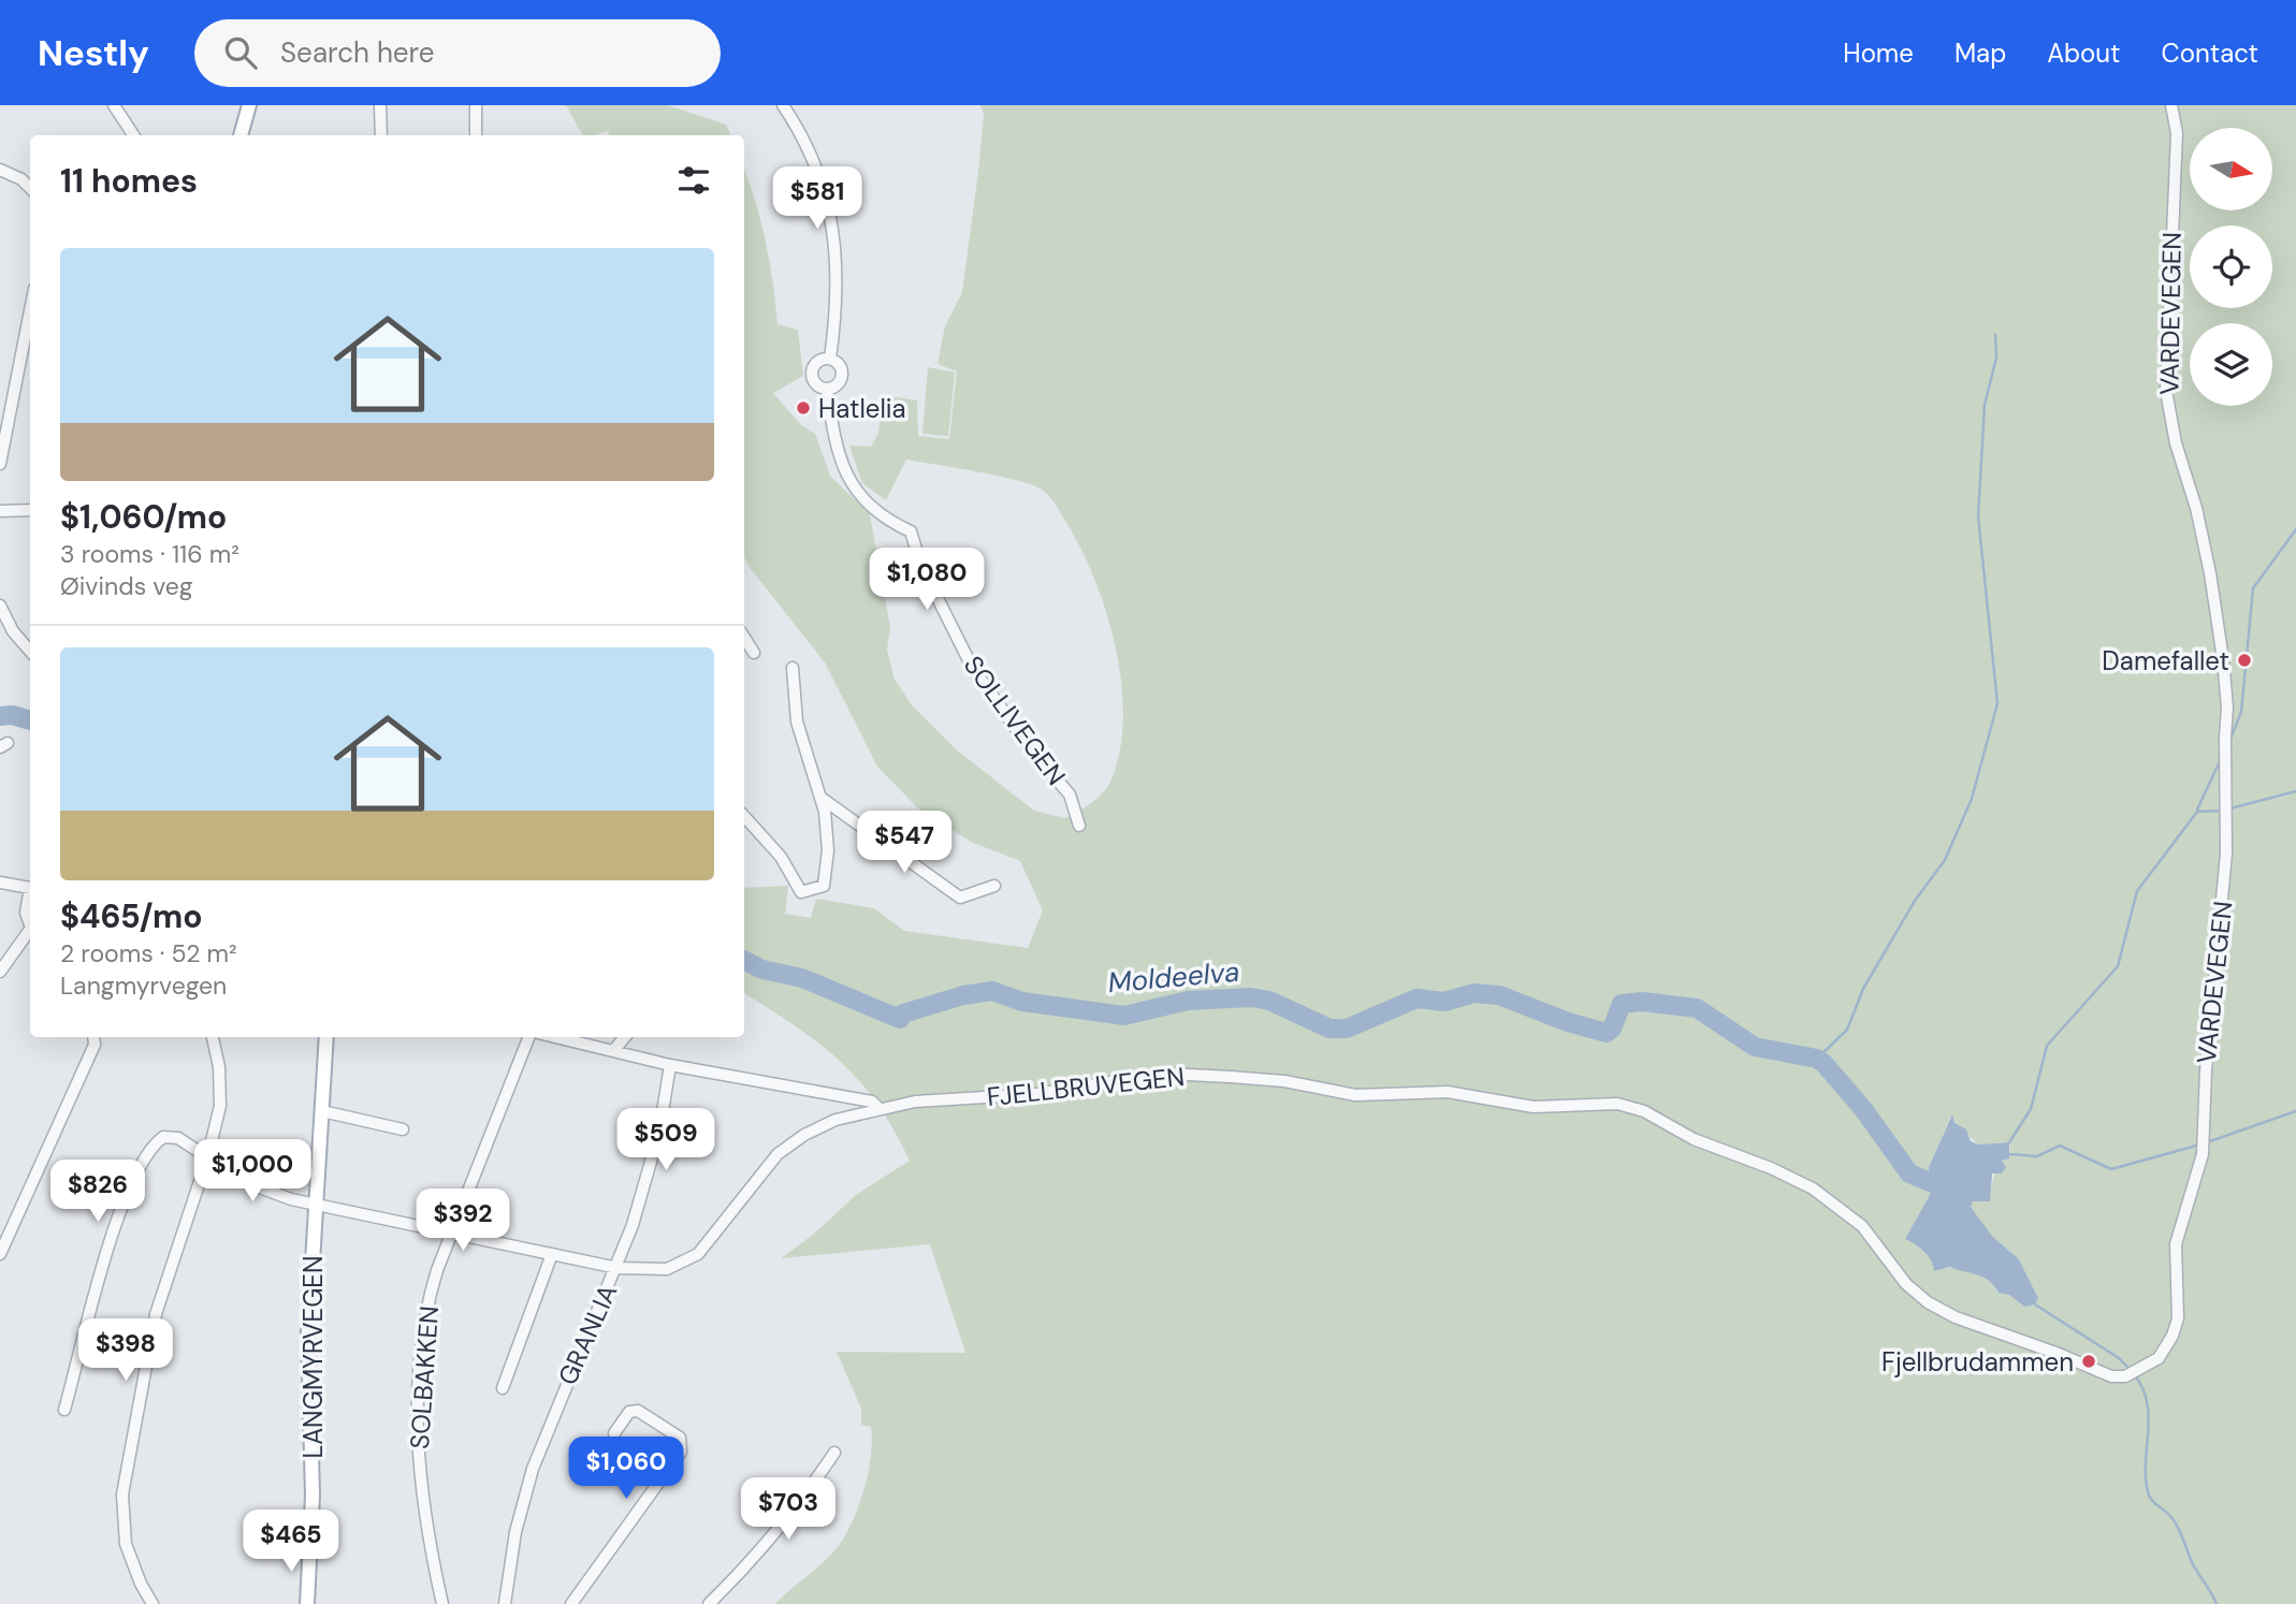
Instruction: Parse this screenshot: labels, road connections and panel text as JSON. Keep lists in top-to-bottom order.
{
  "streets": {
    "main road": ["LANGMYRVEGEN"],
    "street": [
      "VARDEVEGEN",
      "SOLLIVEGEN",
      "FJELLBRUVEGEN",
      "GRANLIA",
      "SOLBAKKEN"
    ]
  },
  "crossings": [
    ["VARDEVEGEN", "FJELLBRUVEGEN"],
    ["FJELLBRUVEGEN", "GRANLIA"],
    ["FJELLBRUVEGEN", "LANGMYRVEGEN"],
    ["FJELLBRUVEGEN", "SOLBAKKEN"]
  ],
  "water": ["Moldeelva"],
  "places": ["Hatlelia", "Damefallet", "Fjellbrudammen"],
  "north": "right",
  "page": {
    "header": "Nestly",
    "search": "Search here",
    "nav": [
      "Home",
      "Map",
      "About",
      "Contact"
    ],
    "heading": "11 homes",
    "price": [
      "$581",
      "$1,080",
      "$547",
      "$509",
      "$1,000",
      "$826",
      "$392",
      "$398",
      "$1,060",
      "$703",
      "$465"
    ],
    "list": [
      {
        "name": "$1,060/mo",
        "note": "3 rooms · 116 m² · Øivinds veg"
      },
      {
        "name": "$465/mo",
        "note": "2 rooms · 52 m² · Langmyrvegen"
      }
    ]
  }
}
